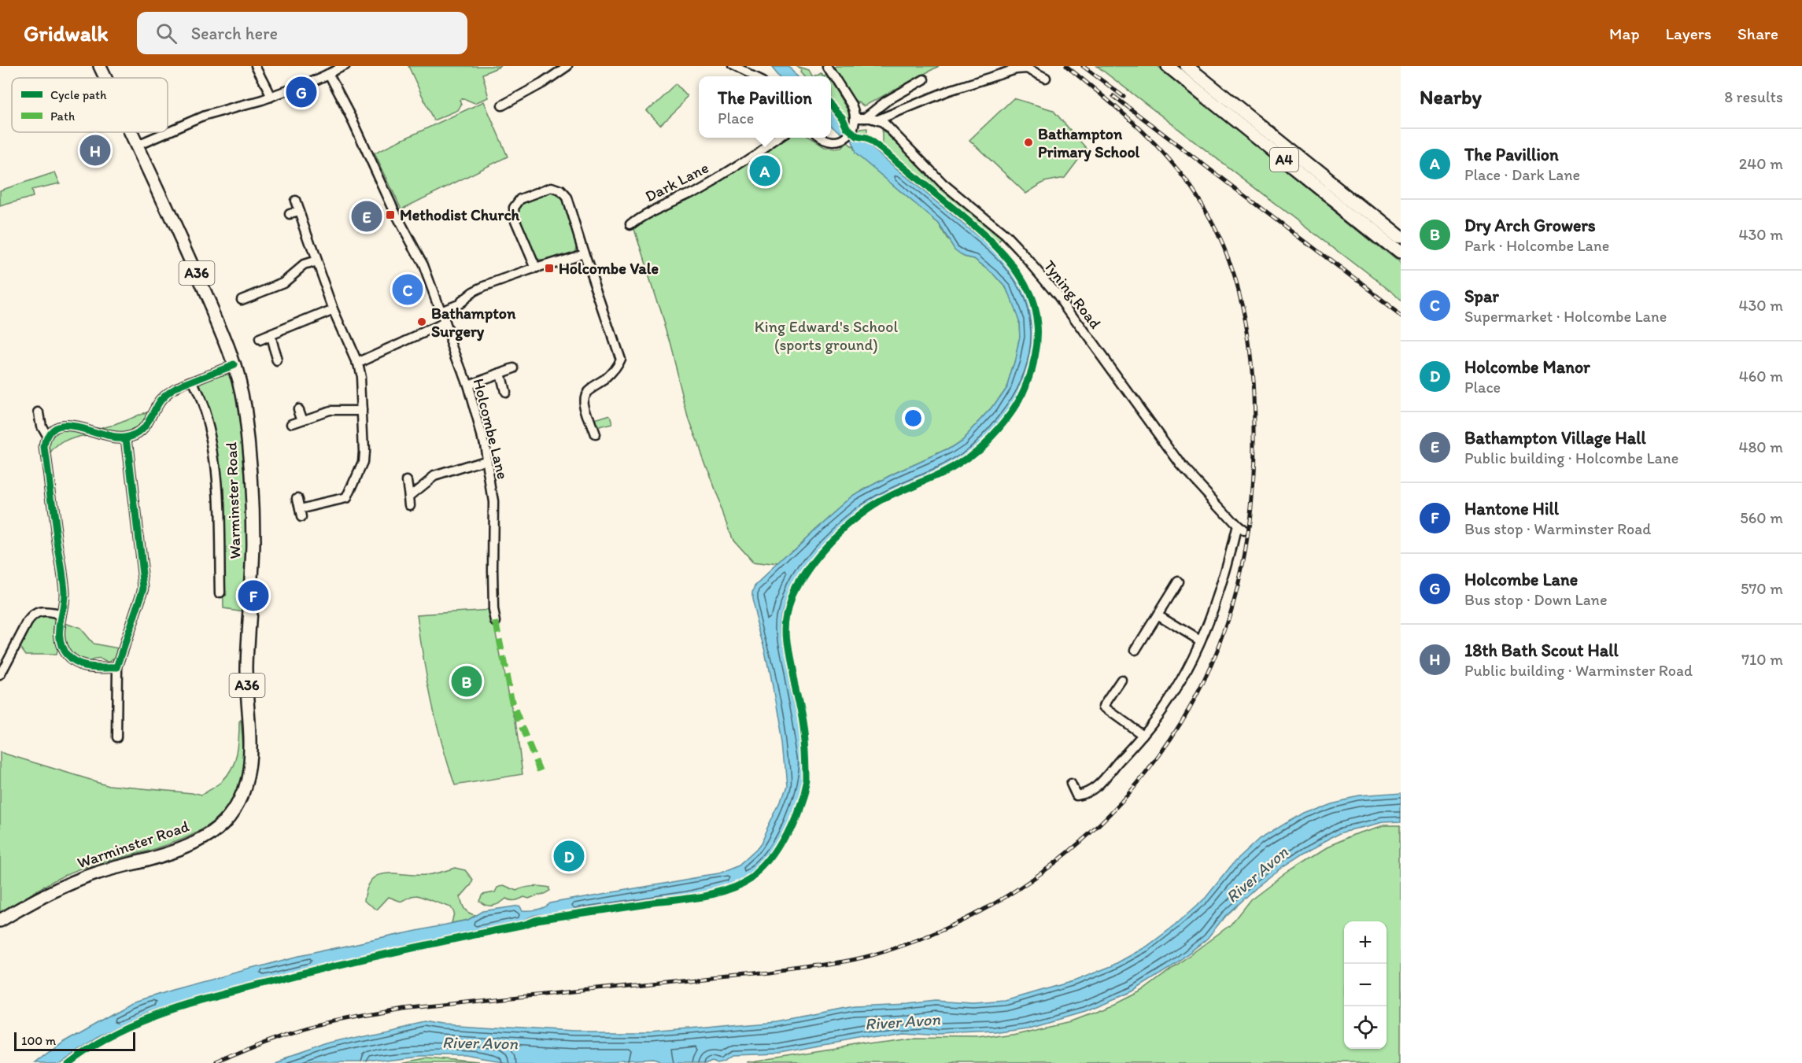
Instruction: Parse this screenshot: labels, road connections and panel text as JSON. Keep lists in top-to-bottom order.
{
  "streets": {
    "highway": ["A4", "A36", "Warminster Road"],
    "street": ["Dark Lane", "Tyning Road", "Holcombe Lane"]
  },
  "water": ["River Avon"],
  "parks": ["King Edward's School (sports ground)"],
  "places": {
    "other": ["Bathampton Primary School", "Bathampton Surgery"],
    "transit": ["Methodist Church", "Holcombe Vale"]
  },
  "legend": ["Cycle path", "Path"],
  "scale_bar": "100 m",
  "page": {
    "header": "Gridwalk",
    "search": "Search here",
    "nav": ["Map", "Layers", "Share"],
    "heading": ["Nearby", "8 results"],
    "pins": [
      "G",
      "H",
      "A",
      "E",
      "C",
      "F",
      "B",
      "D"
    ],
    "popup": ["The Pavillion", "Place"],
    "list": [
      {
        "mark": "A",
        "name": "The Pavillion",
        "note": "Place · Dark Lane",
        "value": "240 m"
      },
      {
        "mark": "B",
        "name": "Dry Arch Growers",
        "note": "Park · Holcombe Lane",
        "value": "430 m"
      },
      {
        "mark": "C",
        "name": "Spar",
        "note": "Supermarket · Holcombe Lane",
        "value": "430 m"
      },
      {
        "mark": "D",
        "name": "Holcombe Manor",
        "note": "Place",
        "value": "460 m"
      },
      {
        "mark": "E",
        "name": "Bathampton Village Hall",
        "note": "Public building · Holcombe Lane",
        "value": "480 m"
      },
      {
        "mark": "F",
        "name": "Hantone Hill",
        "note": "Bus stop · Warminster Road",
        "value": "560 m"
      },
      {
        "mark": "G",
        "name": "Holcombe Lane",
        "note": "Bus stop · Down Lane",
        "value": "570 m"
      },
      {
        "mark": "H",
        "name": "18th Bath Scout Hall",
        "note": "Public building · Warminster Road",
        "value": "710 m"
      }
    ],
    "map_buttons": ["+", "−"],
    "scale": "100 m"
  }
}
